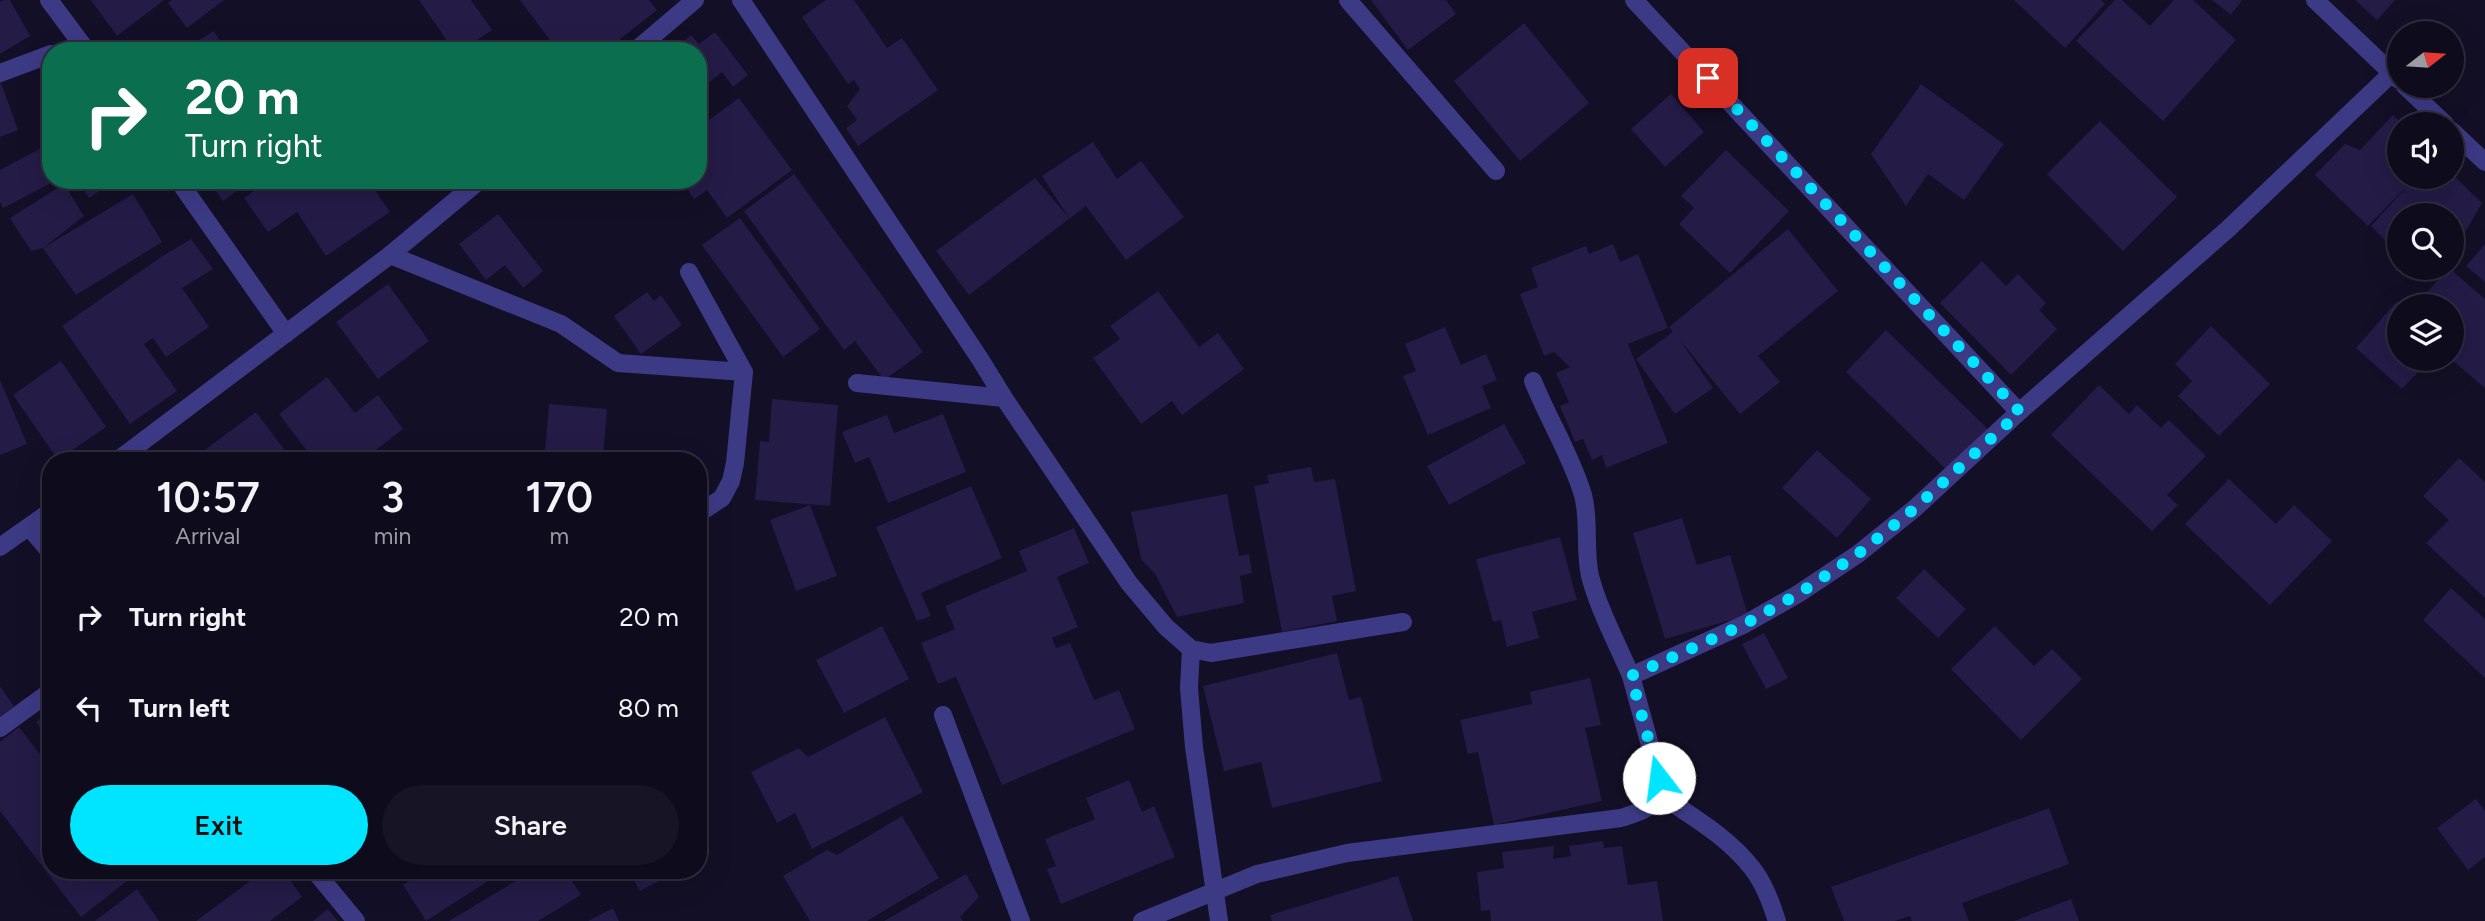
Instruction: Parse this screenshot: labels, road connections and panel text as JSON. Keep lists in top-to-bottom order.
{
  "north": "right",
  "page": {
    "turn": ["20 m", "Turn right"],
    "eta": [
      "10:57",
      "Arrival",
      "3",
      "min",
      "170",
      "m"
    ],
    "list": [
      {
        "name": "Turn right",
        "value": "20 m"
      },
      {
        "name": "Turn left",
        "value": "80 m"
      }
    ],
    "buttons": ["Exit", "Share"]
  }
}
